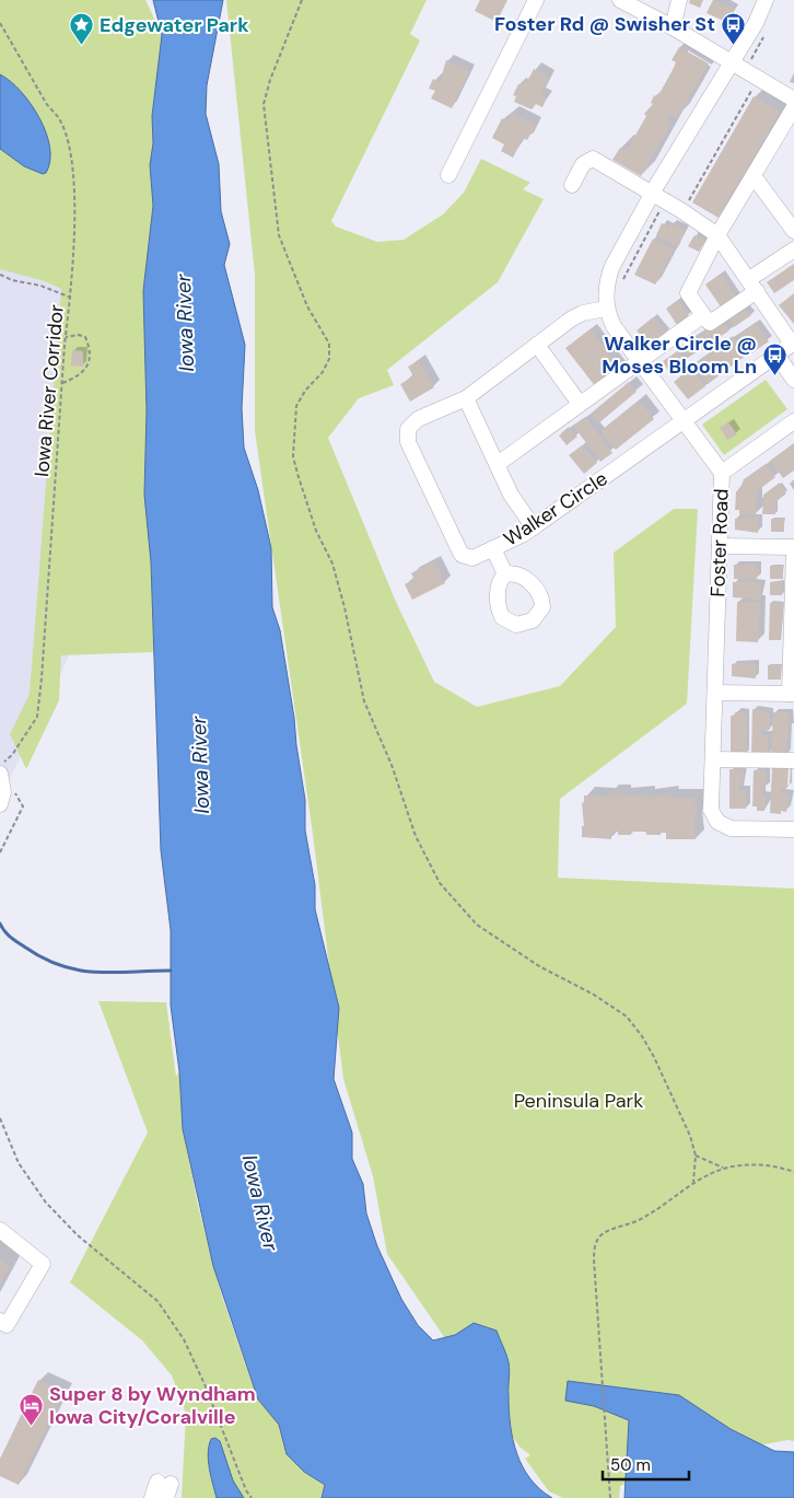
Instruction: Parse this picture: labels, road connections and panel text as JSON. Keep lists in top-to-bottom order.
{
  "streets": {
    "street": ["Walker Circle", "Foster Road"],
    "path": ["Iowa River Corridor"]
  },
  "crossings": [
    ["Walker Circle", "Foster Road"]
  ],
  "water": ["Iowa River"],
  "parks": ["Peninsula Park"],
  "places": {
    "bus stop": ["Foster Rd @ Swisher St", "Walker Circle @ Moses Bloom Ln"],
    "place": ["Edgewater Park"],
    "hotel": ["Super 8 by Wyndham Iowa City/Coralville"]
  },
  "scale_bar": "50 m"
}
